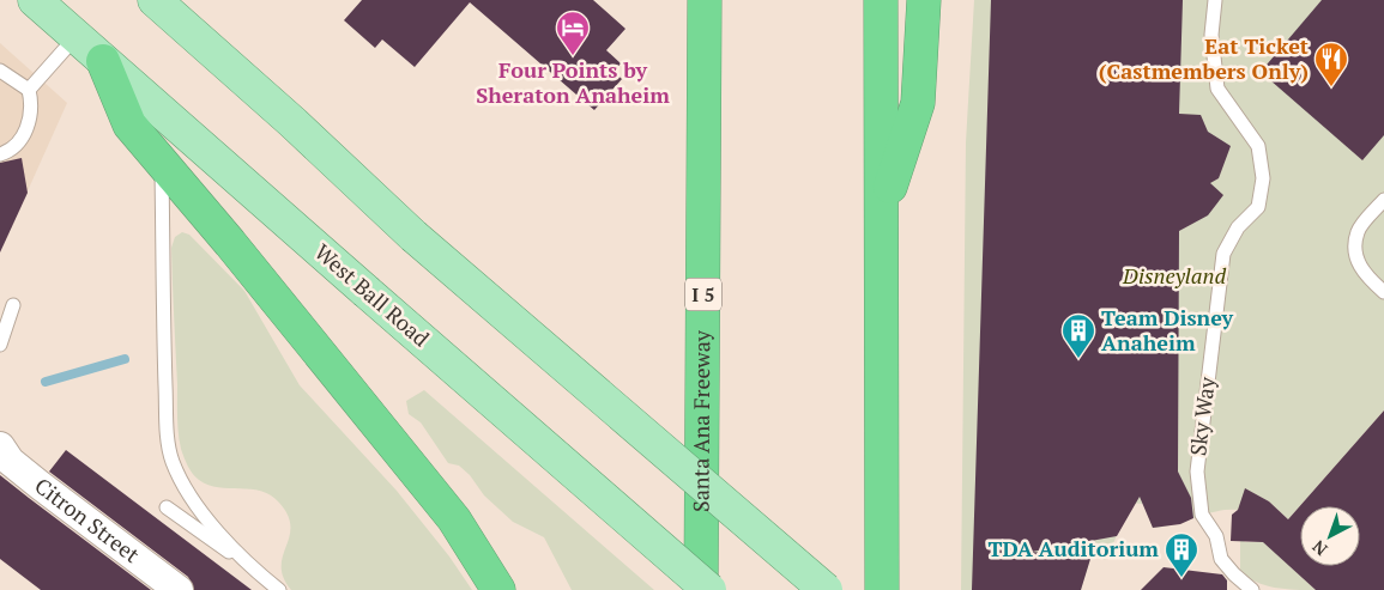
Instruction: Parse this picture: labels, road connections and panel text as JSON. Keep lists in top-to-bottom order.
{
  "streets": {
    "highway": ["I 5", "Santa Ana Freeway"],
    "main road": ["West Ball Road"],
    "street": ["Citron Street"],
    "lane": ["Sky Way"]
  },
  "parks": ["Disneyland"],
  "places": {
    "hotel": ["Four Points by Sheraton Anaheim"],
    "restaurant": ["Eat Ticket (Castmembers Only)"],
    "building": ["Team Disney Anaheim", "TDA Auditorium"]
  },
  "north": "bottom left"
}
